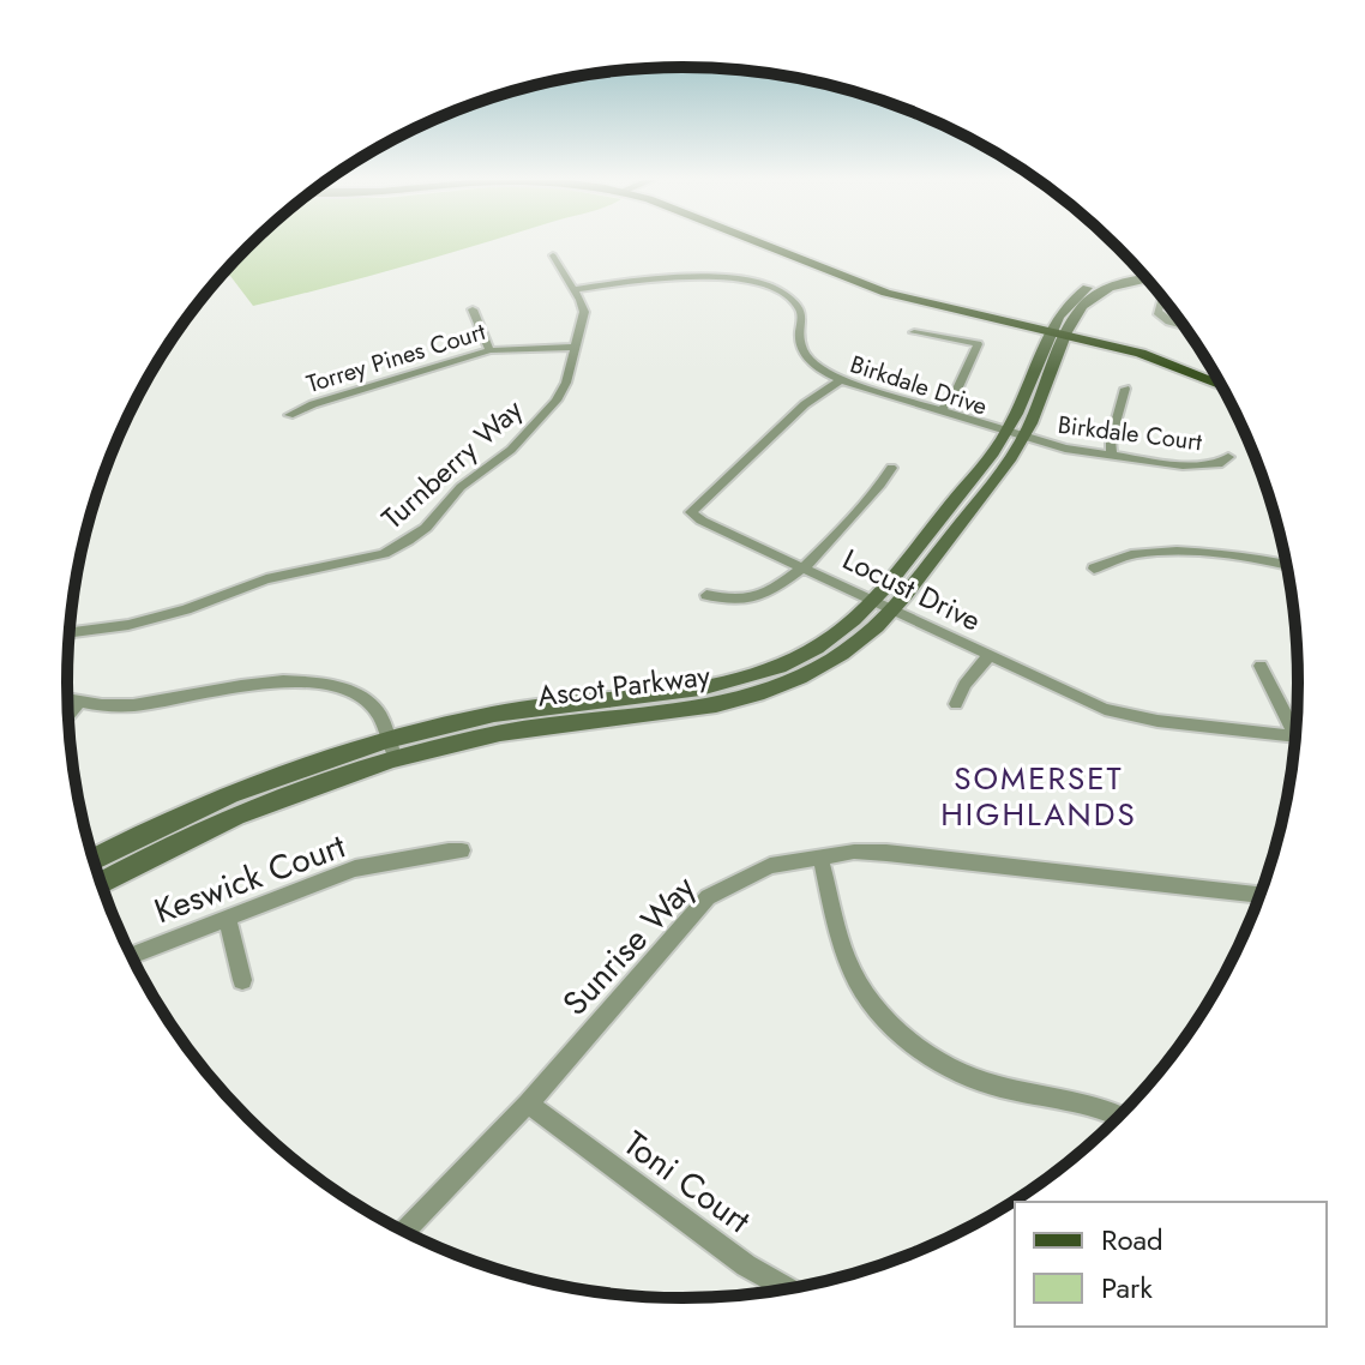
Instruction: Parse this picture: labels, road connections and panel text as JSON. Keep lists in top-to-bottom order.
{
  "streets": {
    "main road": ["Ascot Parkway"],
    "street": [
      "Torrey Pines Court",
      "Birkdale Drive",
      "Birkdale Court",
      "Turnberry Way",
      "Locust Drive",
      "Keswick Court",
      "Sunrise Way",
      "Toni Court"
    ]
  },
  "crossings": [
    ["Torrey Pines Court", "Turnberry Way"],
    ["Birkdale Drive", "Birkdale Court"],
    ["Birkdale Drive", "Turnberry Way"],
    ["Birkdale Drive", "Locust Drive"],
    ["Birkdale Drive", "Ascot Parkway"],
    ["Birkdale Court", "Ascot Parkway"],
    ["Locust Drive", "Ascot Parkway"],
    ["Sunrise Way", "Toni Court"]
  ],
  "districts": ["SOMERSET HIGHLANDS"],
  "legend": ["Road", "Park"]
}
